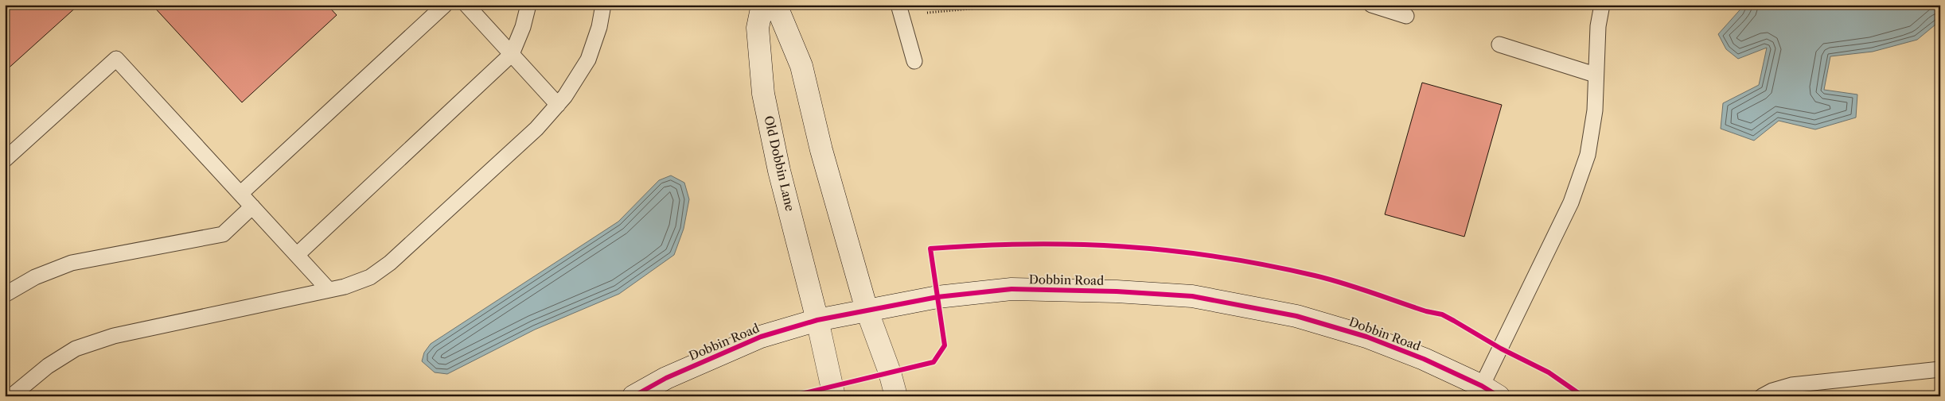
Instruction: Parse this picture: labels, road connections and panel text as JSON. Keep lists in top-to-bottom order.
{
  "streets": {
    "street": ["Old Dobbin Lane", "Dobbin Road"]
  },
  "crossings": [
    ["Old Dobbin Lane", "Dobbin Road"]
  ]
}
